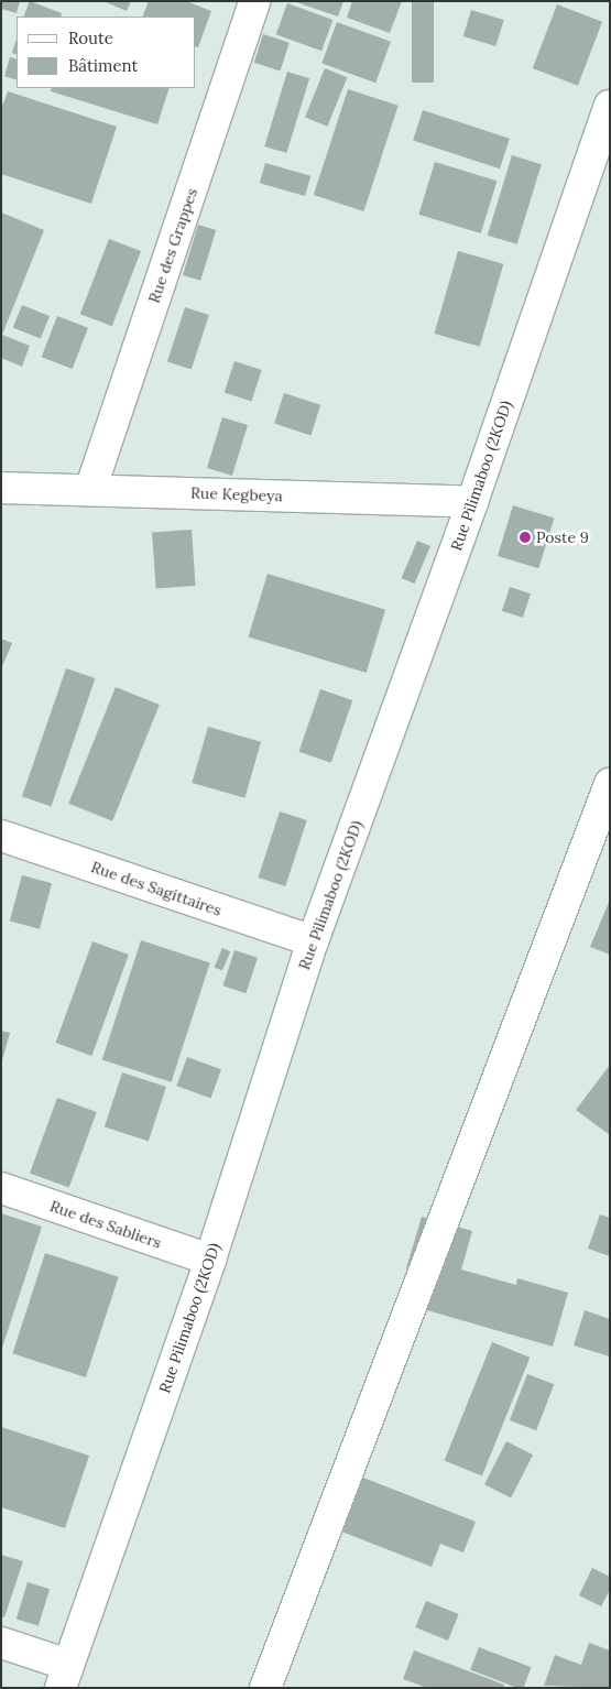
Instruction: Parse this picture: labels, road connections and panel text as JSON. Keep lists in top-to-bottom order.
{
  "streets": {
    "street": [
      "Rue des Grappes",
      "Rue Pilimaboo (2KOD)",
      "Rue Kegbeya",
      "Rue des Sagittaires",
      "Rue des Sabliers"
    ]
  },
  "crossings": [
    ["Rue des Grappes", "Rue Kegbeya"],
    ["Rue Pilimaboo (2KOD)", "Rue Kegbeya"],
    ["Rue Pilimaboo (2KOD)", "Rue des Sagittaires"],
    ["Rue Pilimaboo (2KOD)", "Rue des Sabliers"]
  ],
  "places": ["Poste 9"],
  "legend": ["Route", "Bâtiment"]
}
